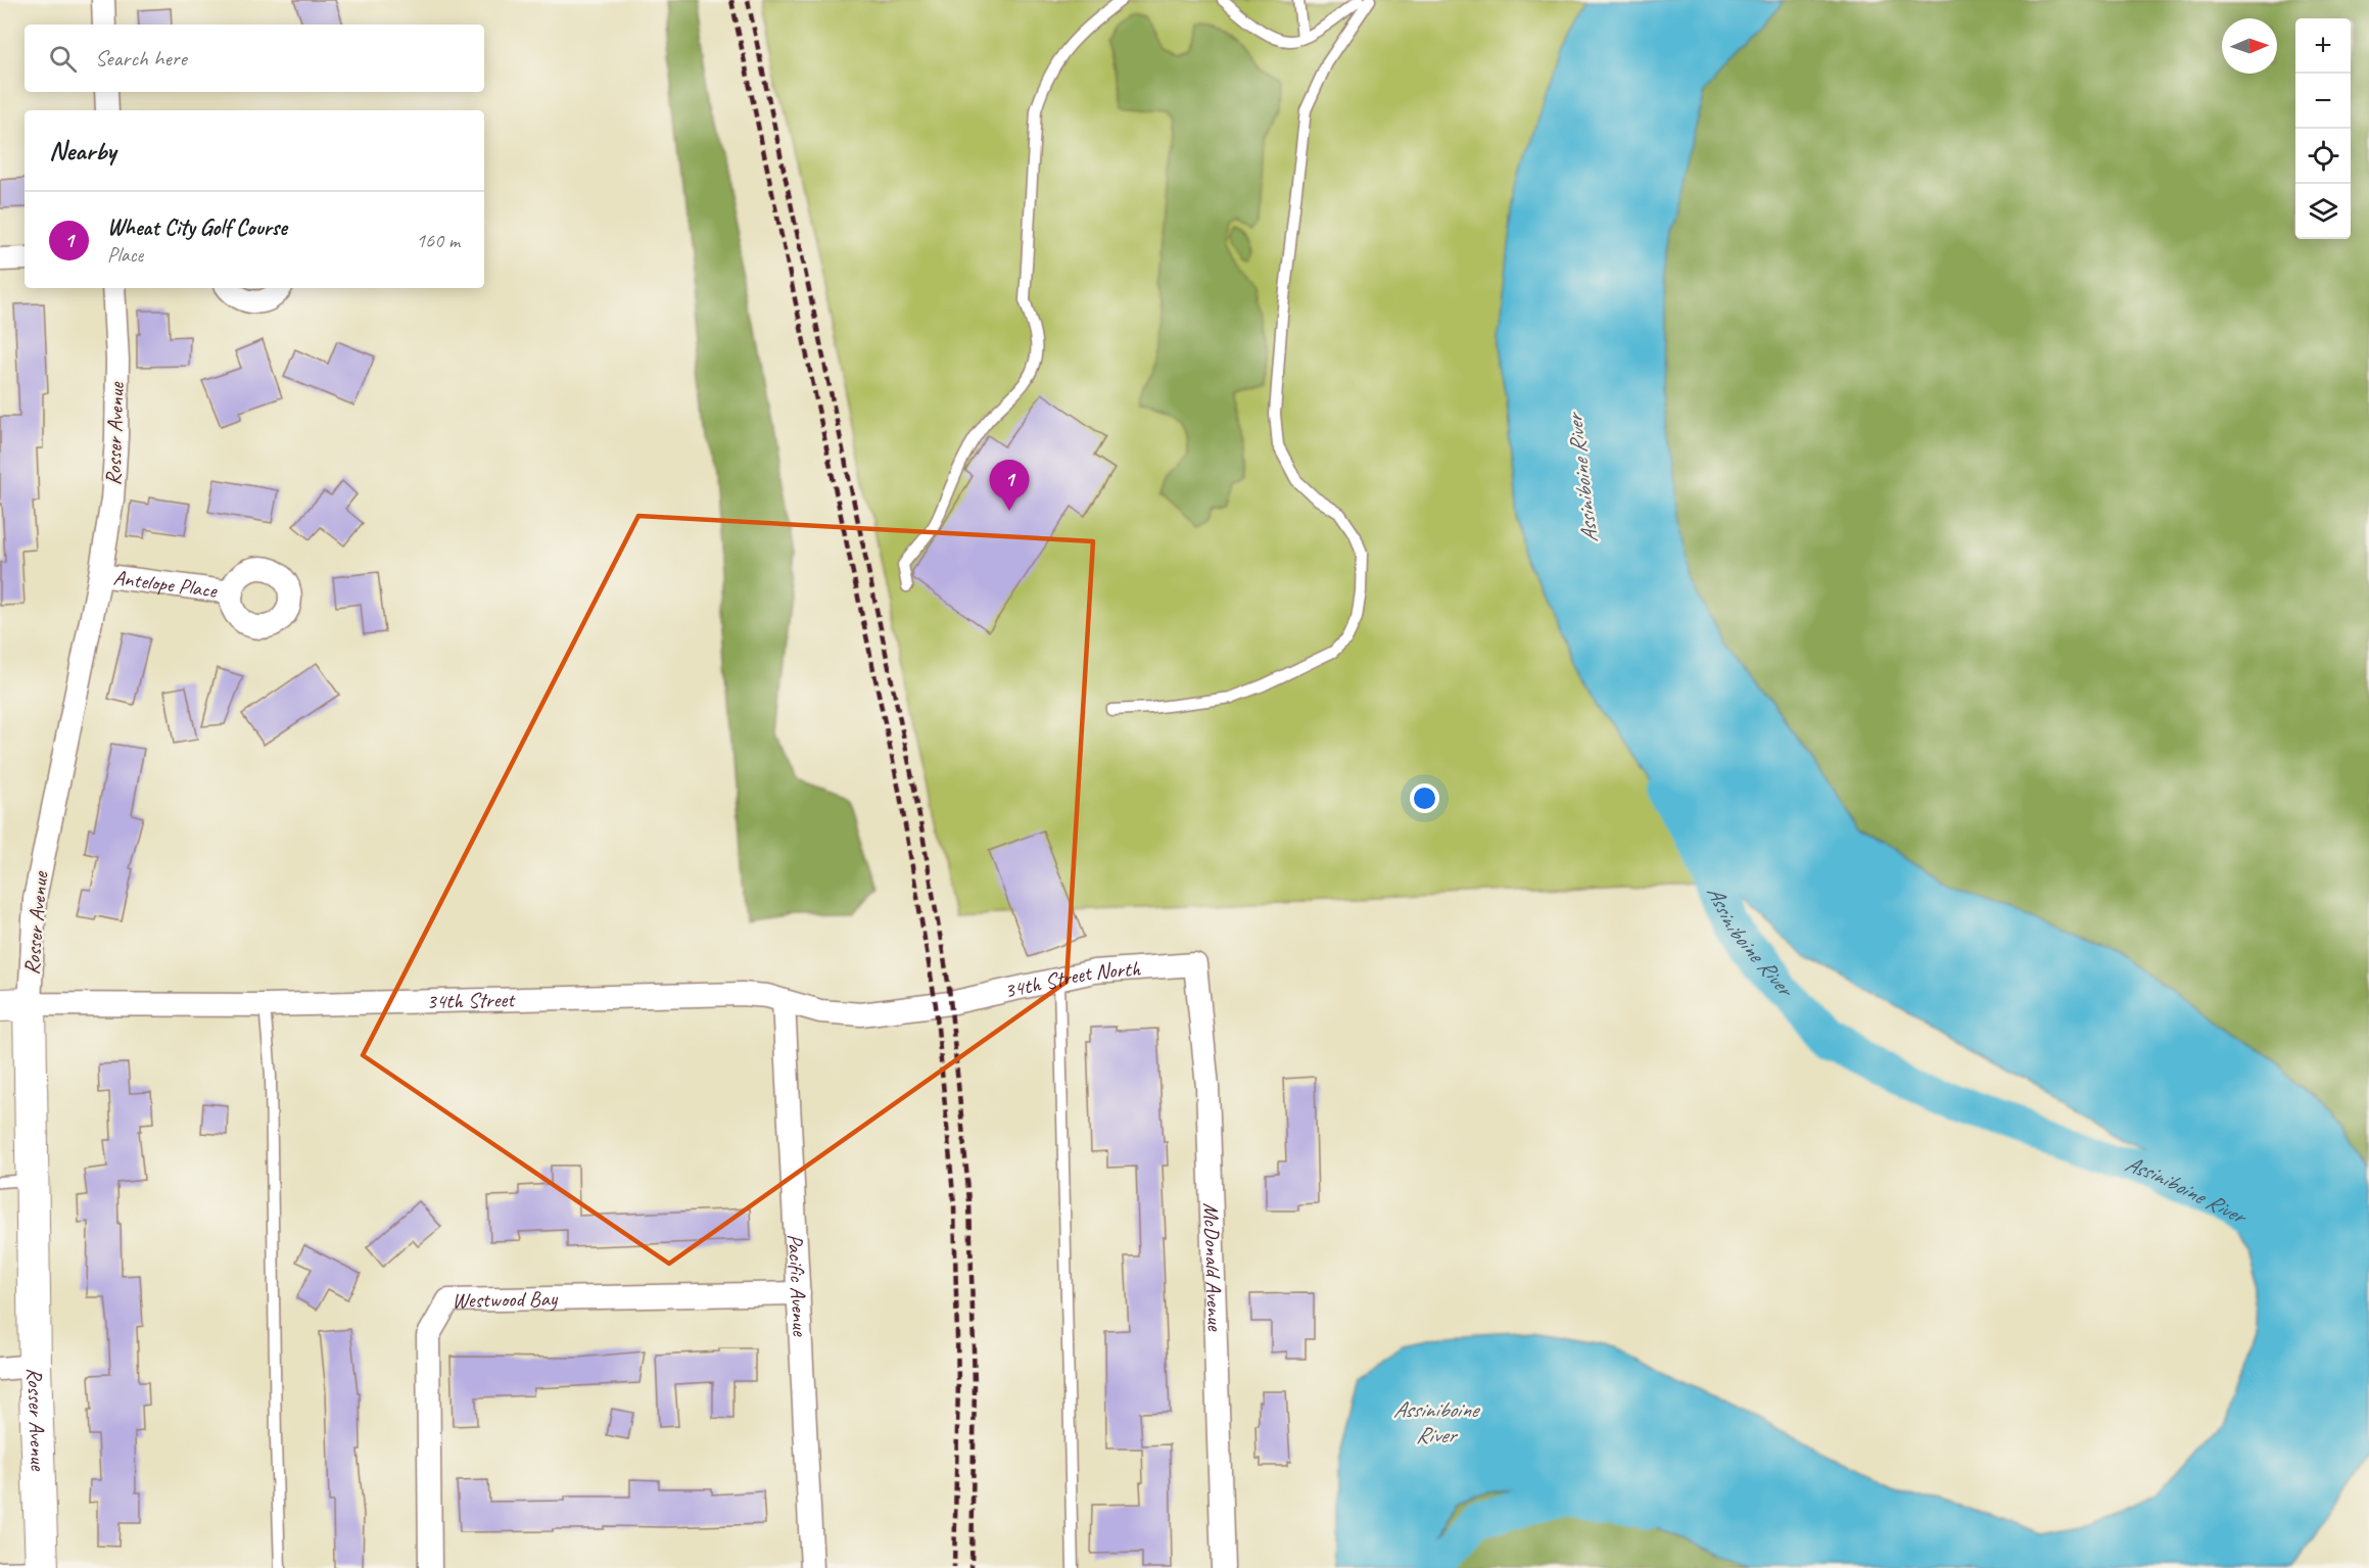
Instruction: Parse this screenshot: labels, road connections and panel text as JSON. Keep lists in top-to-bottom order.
{
  "streets": {
    "street": [
      "Rosser Avenue",
      "Antelope Place",
      "34th Street North",
      "34th Street",
      "McDonald Avenue",
      "Pacific Avenue",
      "Westwood Bay"
    ]
  },
  "crossings": [
    ["Rosser Avenue", "Antelope Place"],
    ["Rosser Avenue", "34th Street"],
    ["34th Street North", "34th Street"],
    ["34th Street North", "McDonald Avenue"],
    ["34th Street", "Pacific Avenue"],
    ["Pacific Avenue", "Westwood Bay"]
  ],
  "water": ["Assiniboine River"],
  "north": "right",
  "page": {
    "map_buttons": ["+", "−"],
    "search": "Search here",
    "heading": "Nearby",
    "list": [
      {
        "mark": "1",
        "name": "Wheat City Golf Course",
        "note": "Place",
        "value": "160 m"
      }
    ],
    "pins": "1"
  }
}
